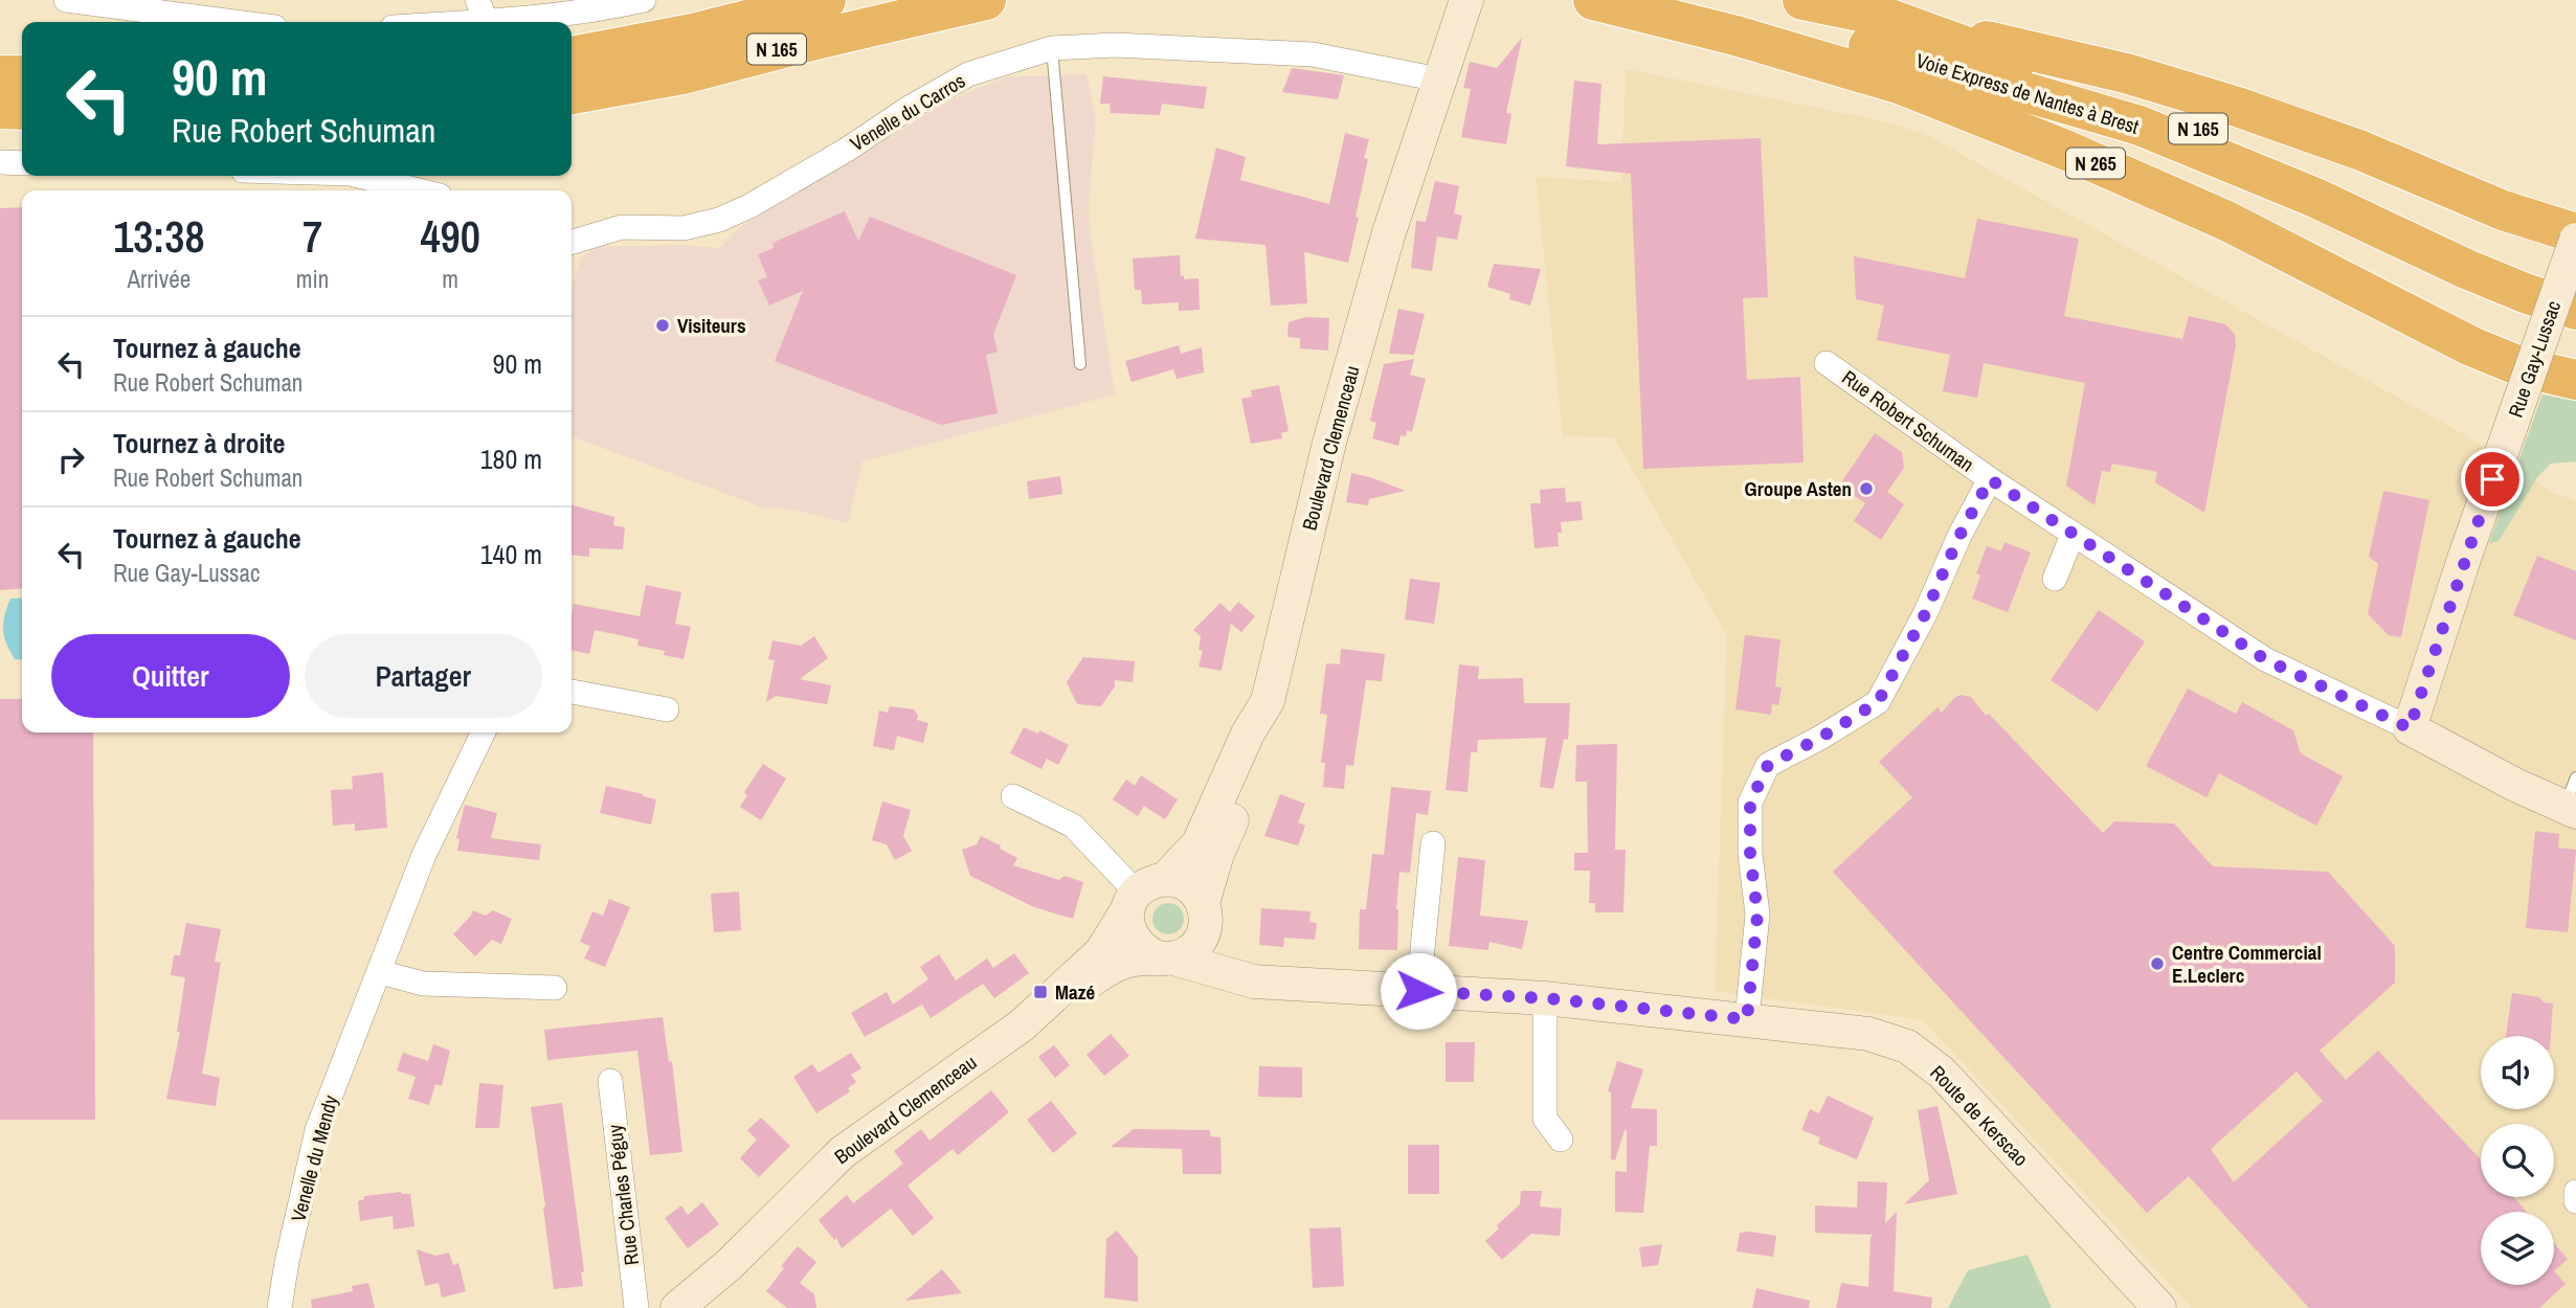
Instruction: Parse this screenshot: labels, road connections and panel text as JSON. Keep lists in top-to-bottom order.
{
  "streets": {
    "highway": ["N 165", "Voie Express de Nantes à Brest", "N 265"],
    "street": [
      "Venelle du Carros",
      "Rue Gay-Lussac",
      "Rue Robert Schuman",
      "Boulevard Clemenceau",
      "Route de Kerscao",
      "Venelle du Mendy",
      "Rue Charles Péguy"
    ]
  },
  "crossings": [
    ["Venelle du Carros", "Boulevard Clemenceau"],
    ["Rue Gay-Lussac", "Rue Robert Schuman"],
    ["Rue Robert Schuman", "Route de Kerscao"],
    ["Boulevard Clemenceau", "Route de Kerscao"]
  ],
  "places": {
    "other": ["Visiteurs", "Groupe Asten", "Centre Commercial E.Leclerc"],
    "transit": ["Mazé"]
  },
  "page": {
    "turn": ["90 m", "Rue Robert Schuman"],
    "eta": [
      "13:38",
      "Arrivée",
      "7",
      "min",
      "490",
      "m"
    ],
    "list": [
      {
        "name": "Tournez à gauche",
        "note": "Rue Robert Schuman",
        "value": "90 m"
      },
      {
        "name": "Tournez à droite",
        "note": "Rue Robert Schuman",
        "value": "180 m"
      },
      {
        "name": "Tournez à gauche",
        "note": "Rue Gay-Lussac",
        "value": "140 m"
      }
    ],
    "buttons": ["Quitter", "Partager"]
  }
}
